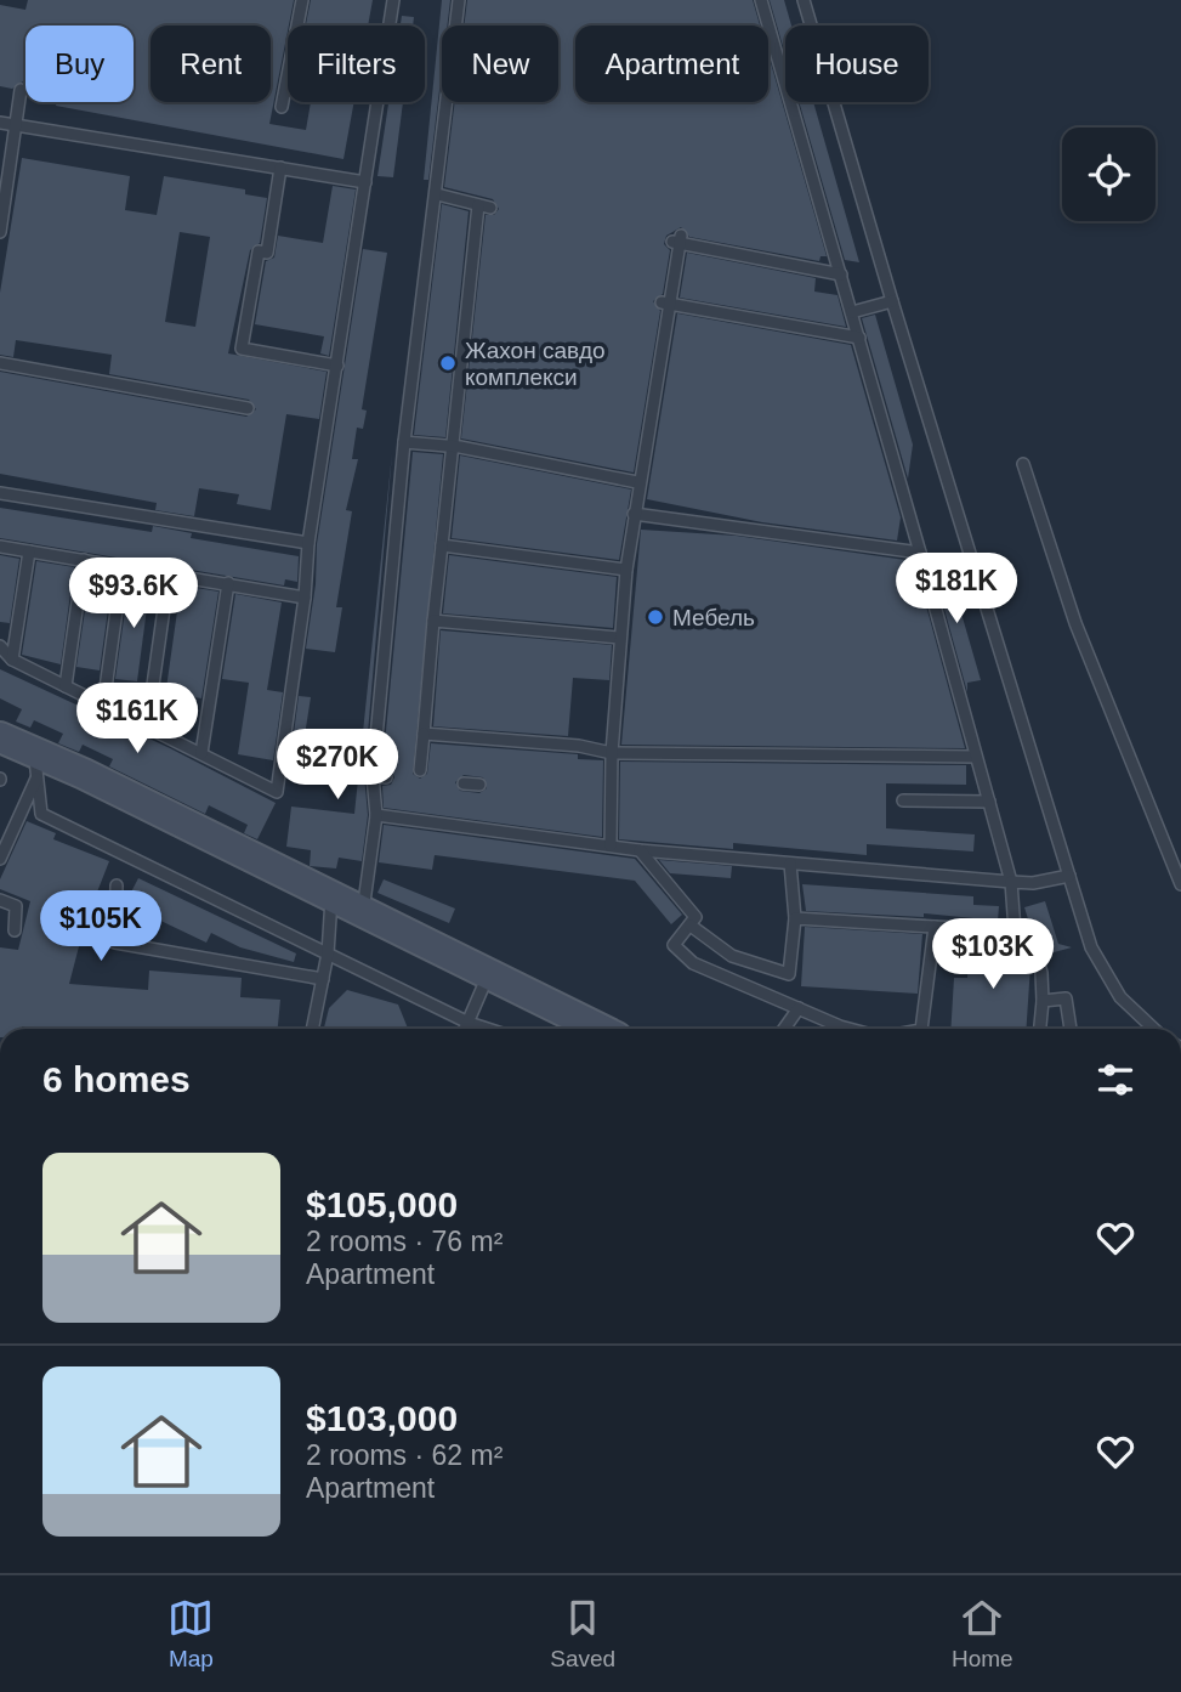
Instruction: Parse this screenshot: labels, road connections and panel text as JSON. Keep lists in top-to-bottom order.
{
  "places": ["Жахон савдо комплекси", "Мебель"],
  "page": {
    "chip": [
      "Buy",
      "Rent",
      "Filters",
      "New",
      "Apartment",
      "House"
    ],
    "price": [
      "$181K",
      "$93.6K",
      "$161K",
      "$270K",
      "$105K",
      "$103K"
    ],
    "heading": "6 homes",
    "list": [
      {
        "name": "$105,000",
        "note": "2 rooms · 76 m² · Apartment"
      },
      {
        "name": "$103,000",
        "note": "2 rooms · 62 m² · Apartment"
      }
    ],
    "tabs": ["Map", "Saved", "Home"]
  }
}
